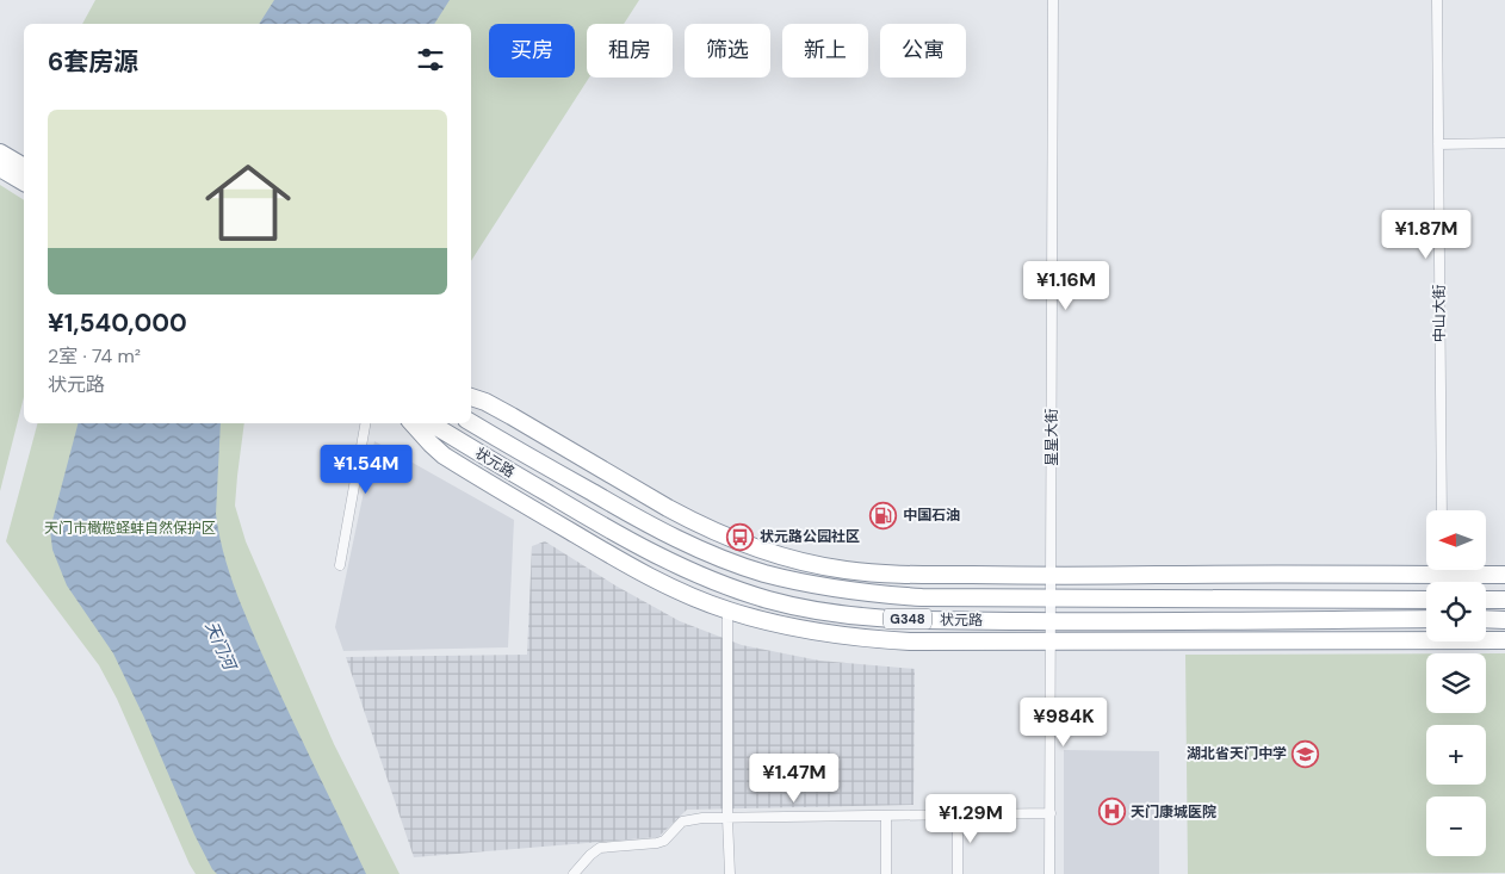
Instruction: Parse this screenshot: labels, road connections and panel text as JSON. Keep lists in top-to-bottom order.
{
  "streets": {
    "highway": ["状元路", "G348"],
    "street": ["中山大街", "星星大街"]
  },
  "crossings": [
    ["星星大街", "状元路"]
  ],
  "water": ["天门河"],
  "parks": ["天门市橄榄蛏蚌自然保护区"],
  "places": {
    "fuel station": ["中国石油"],
    "bus stop": ["状元路公园社区"],
    "school or university": ["湖北省天门中学"],
    "hospital": ["天门康城医院"]
  },
  "north": "left",
  "page": {
    "chip": [
      "买房",
      "租房",
      "筛选",
      "新上",
      "公寓"
    ],
    "heading": "6套房源",
    "list": [
      {
        "name": "¥1,540,000",
        "note": "2室 · 74 m² · 状元路"
      }
    ],
    "price": [
      "¥1.87M",
      "¥1.16M",
      "¥1.54M",
      "¥984K",
      "¥1.47M",
      "¥1.29M"
    ],
    "map_buttons": ["+", "−"]
  }
}
